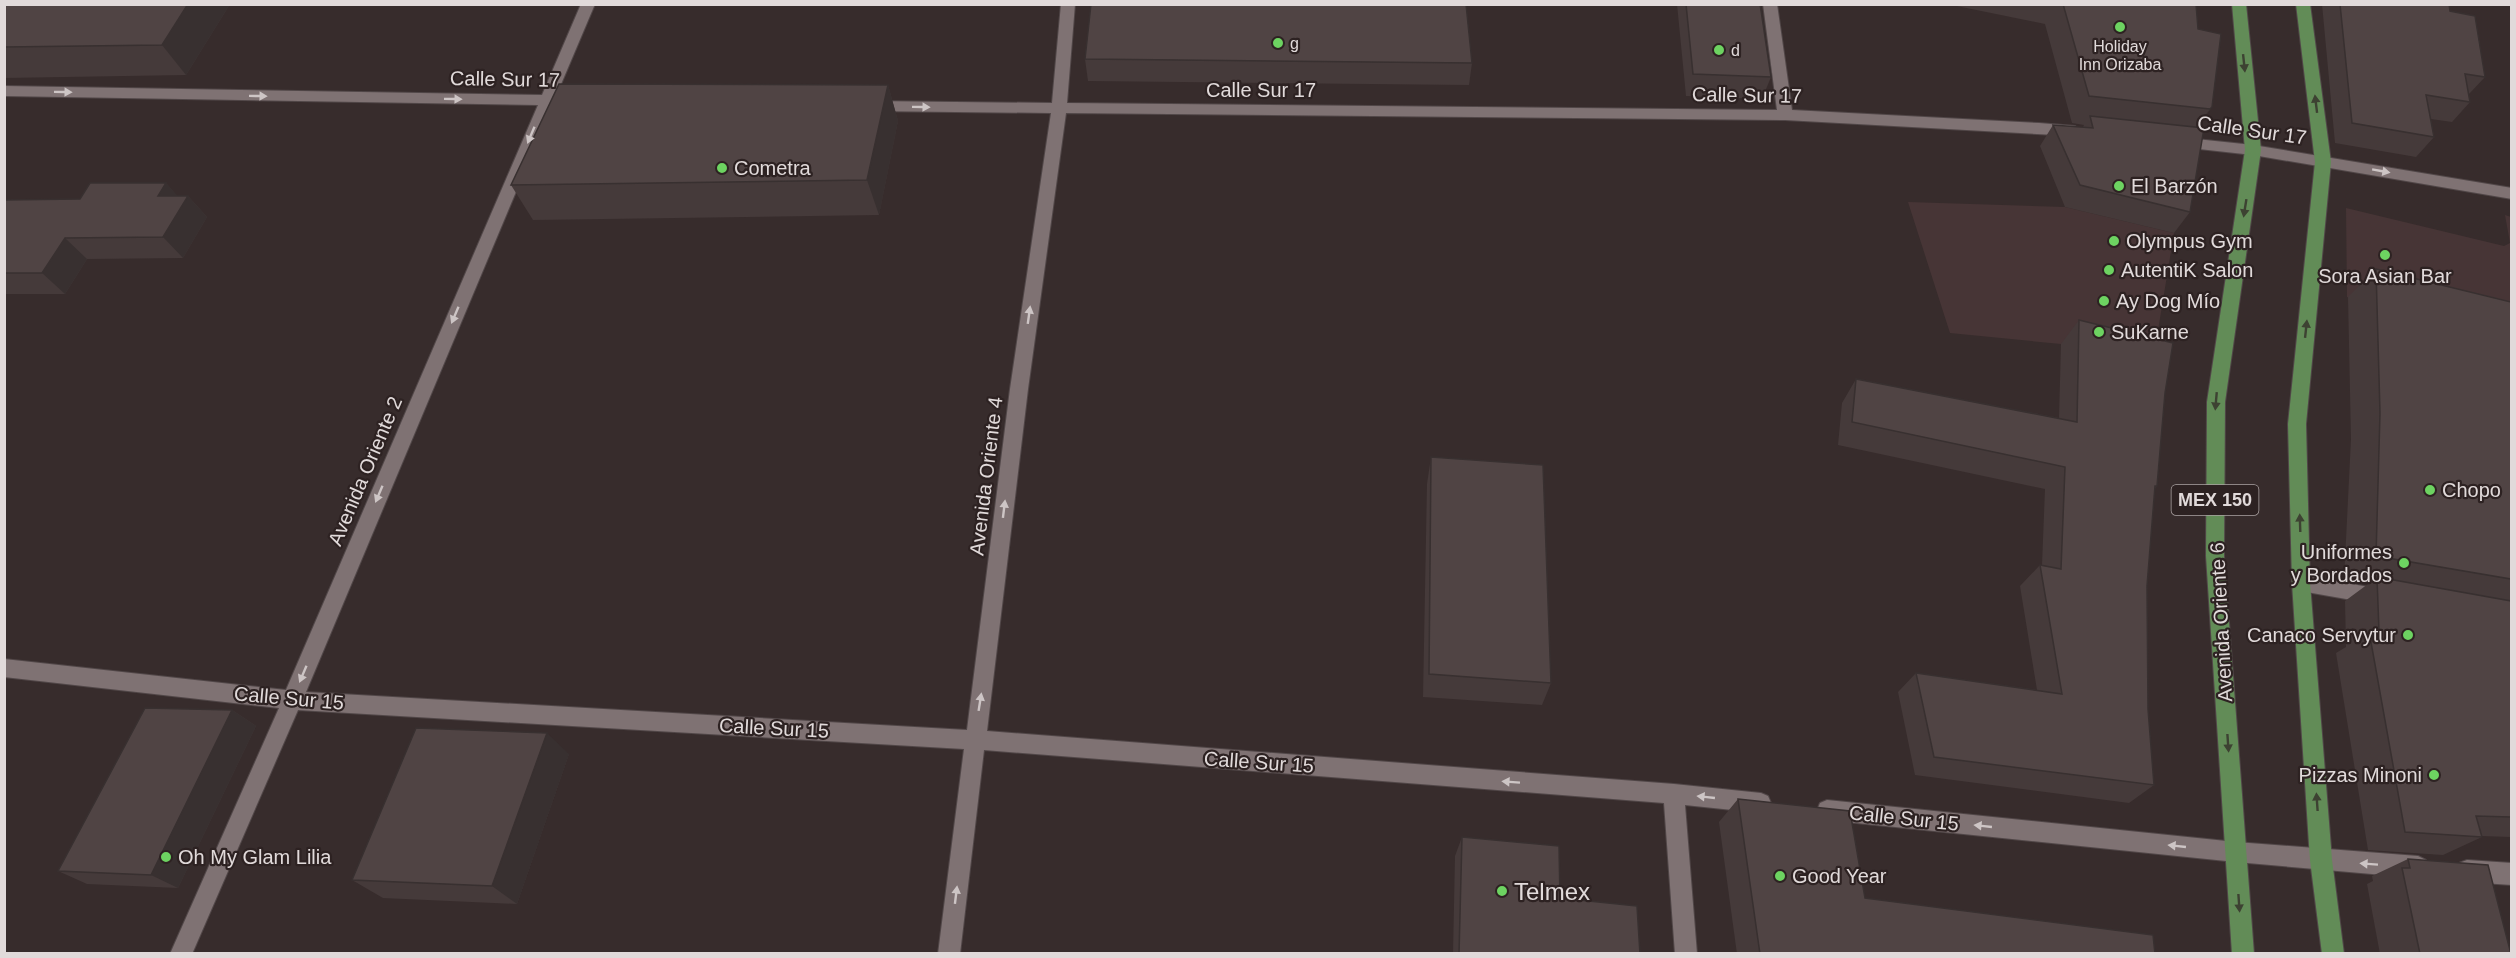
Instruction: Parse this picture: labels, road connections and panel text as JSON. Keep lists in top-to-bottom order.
{
  "streets": {
    "main road": ["MEX 150", "Avenida Oriente 6"],
    "street": [
      "Calle Sur 17",
      "Avenida Oriente 2",
      "Avenida Oriente 4",
      "Calle Sur 15"
    ]
  },
  "crossings": [
    ["Calle Sur 17", "Avenida Oriente 2"],
    ["Calle Sur 17", "Avenida Oriente 4"],
    ["Calle Sur 17", "Avenida Oriente 6"],
    ["Avenida Oriente 2", "Calle Sur 15"],
    ["Avenida Oriente 4", "Calle Sur 15"],
    ["Avenida Oriente 6", "Calle Sur 15"]
  ],
  "one_way": [
    "Calle Sur 17",
    "Avenida Oriente 2",
    "Avenida Oriente 4",
    "Calle Sur 15"
  ],
  "places": [
    "Holiday Inn Orizaba",
    "g",
    "d",
    "Cometra",
    "El Barzón",
    "Olympus Gym",
    "Sora Asian Bar",
    "AutentiK Salon",
    "Ay Dog Mío",
    "SuKarne",
    "Chopo",
    "Uniformes y Bordados",
    "Canaco Servytur",
    "Pizzas Minoni",
    "Oh My Glam Lilia",
    "Good Year",
    "Telmex"
  ]
}
